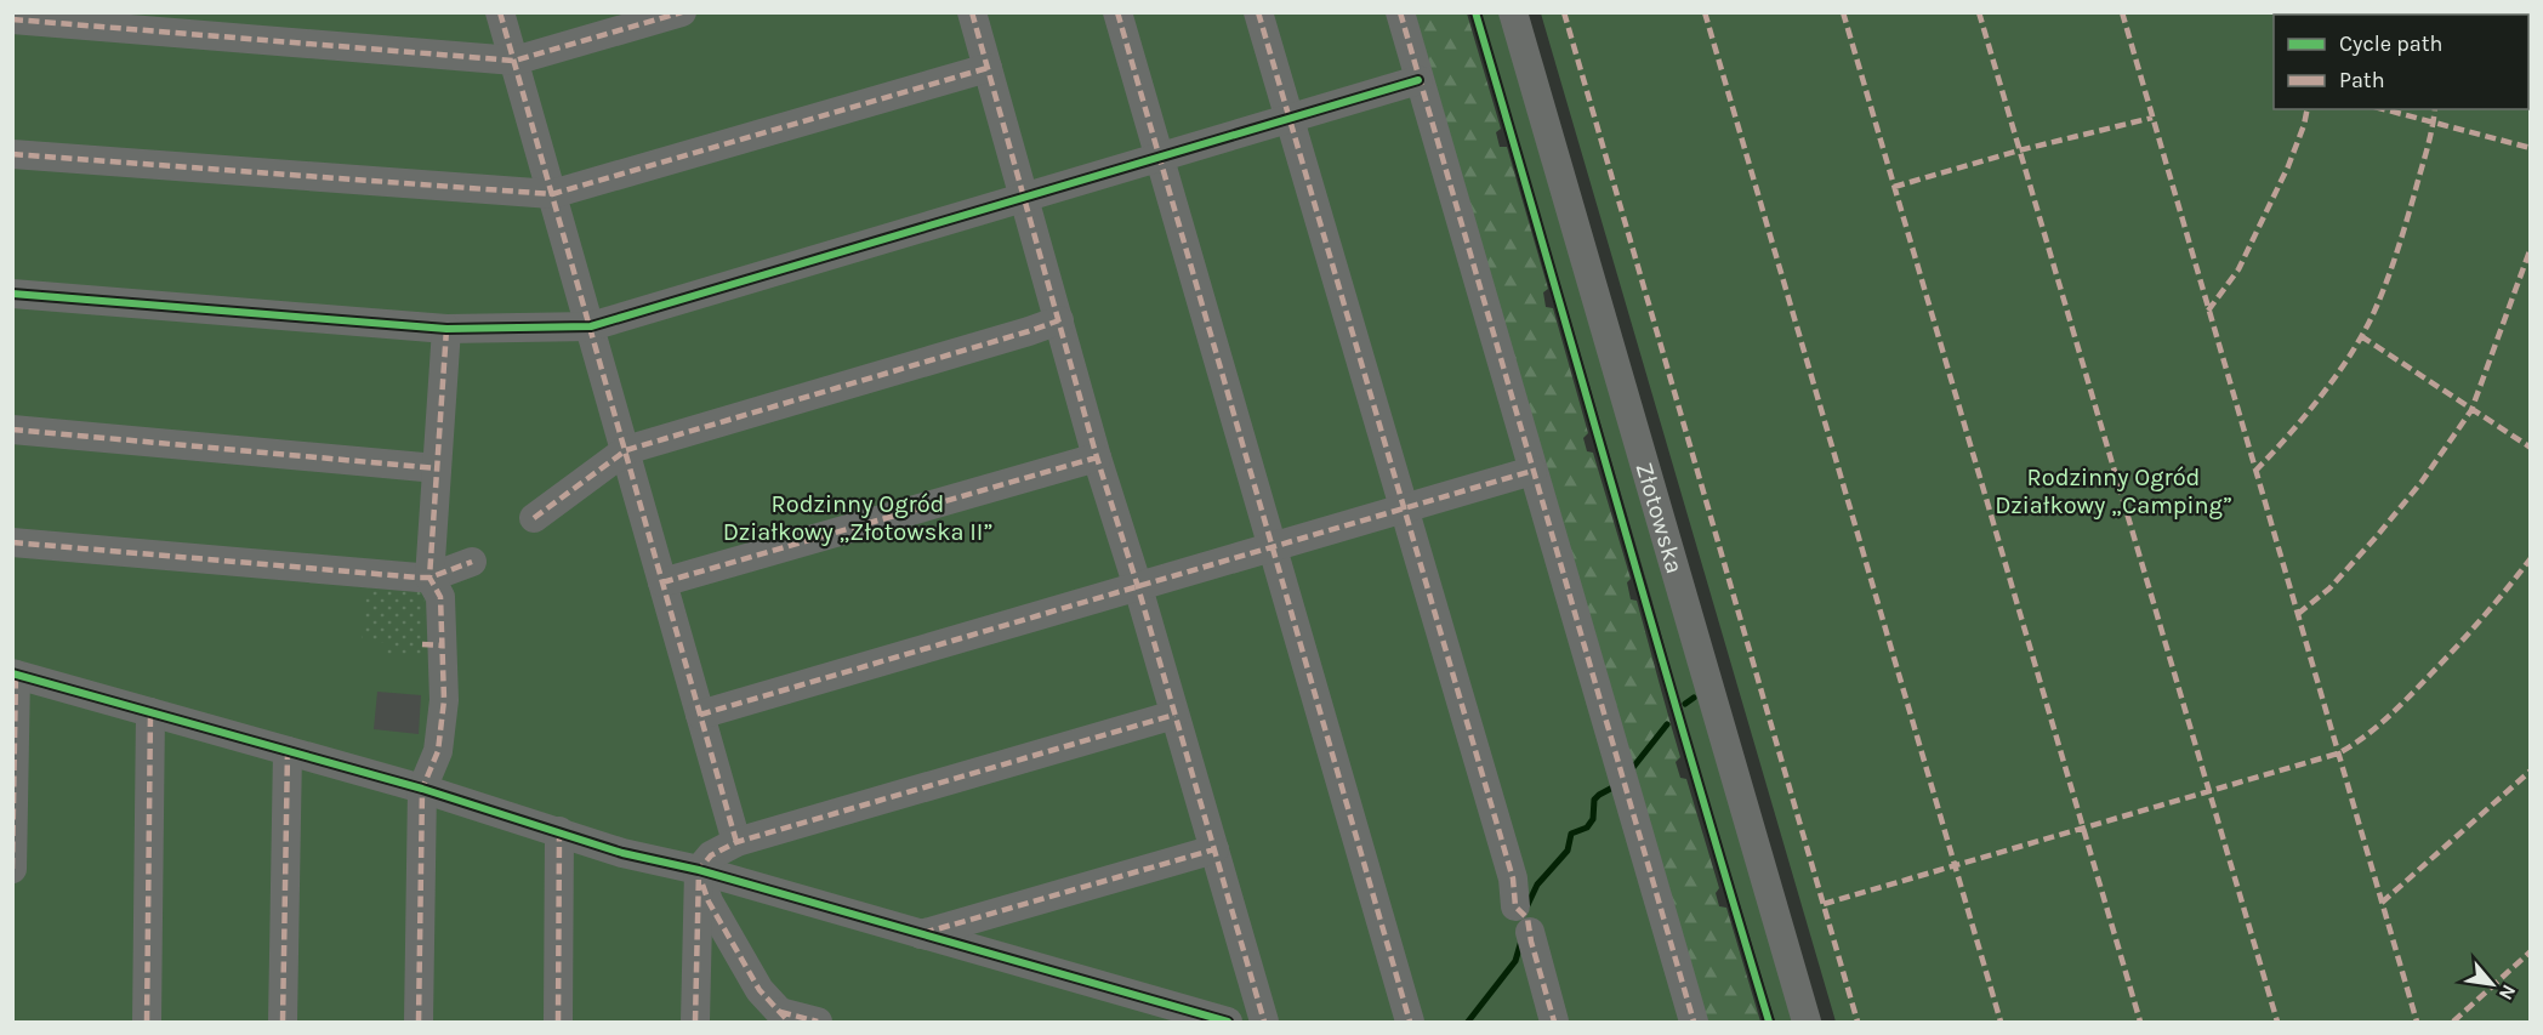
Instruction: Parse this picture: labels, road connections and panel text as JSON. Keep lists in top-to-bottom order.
{
  "streets": {
    "street": ["Złotowska"]
  },
  "parks": ["Rodzinny Ogród Działkowy „Camping”", "Rodzinny Ogród Działkowy „Złotowska II”"],
  "legend": ["Cycle path", "Path"],
  "north": "bottom right"
}
